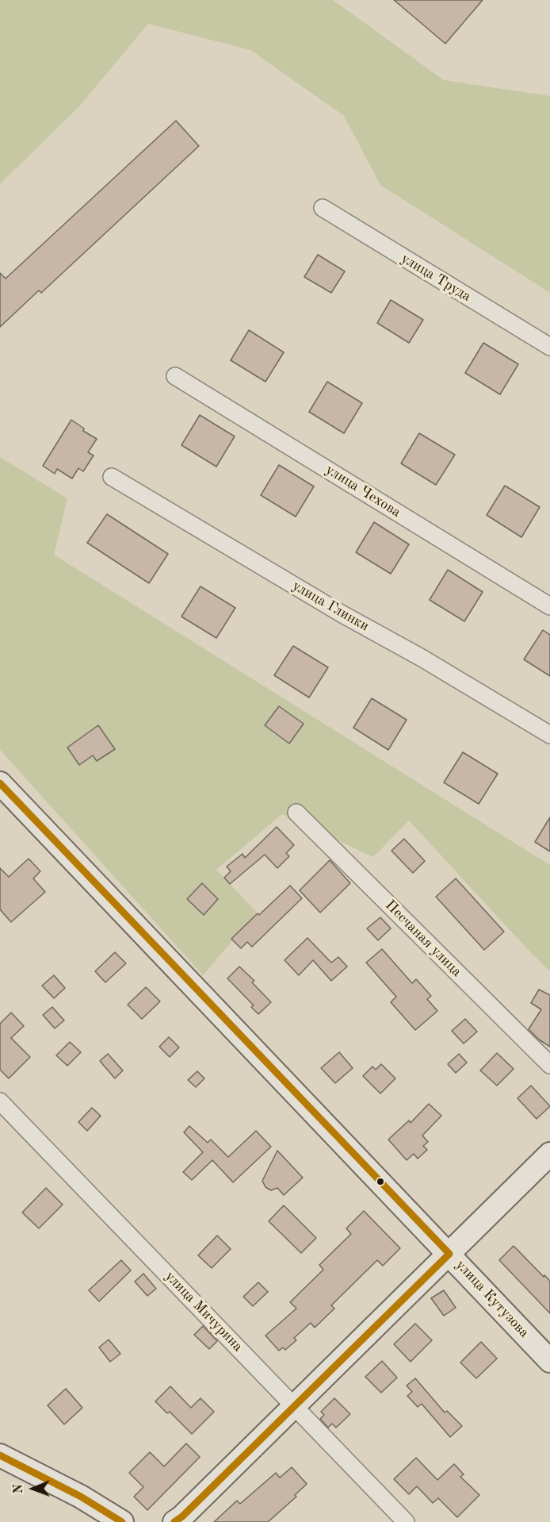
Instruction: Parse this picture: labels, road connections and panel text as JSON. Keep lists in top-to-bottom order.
{
  "streets": {
    "main road": ["улица Кутузова"],
    "street": [
      "улица Труда",
      "улица Чехова",
      "улица Глинки",
      "Песчаная улица",
      "улица Мичурина"
    ]
  },
  "north": "left"
}
